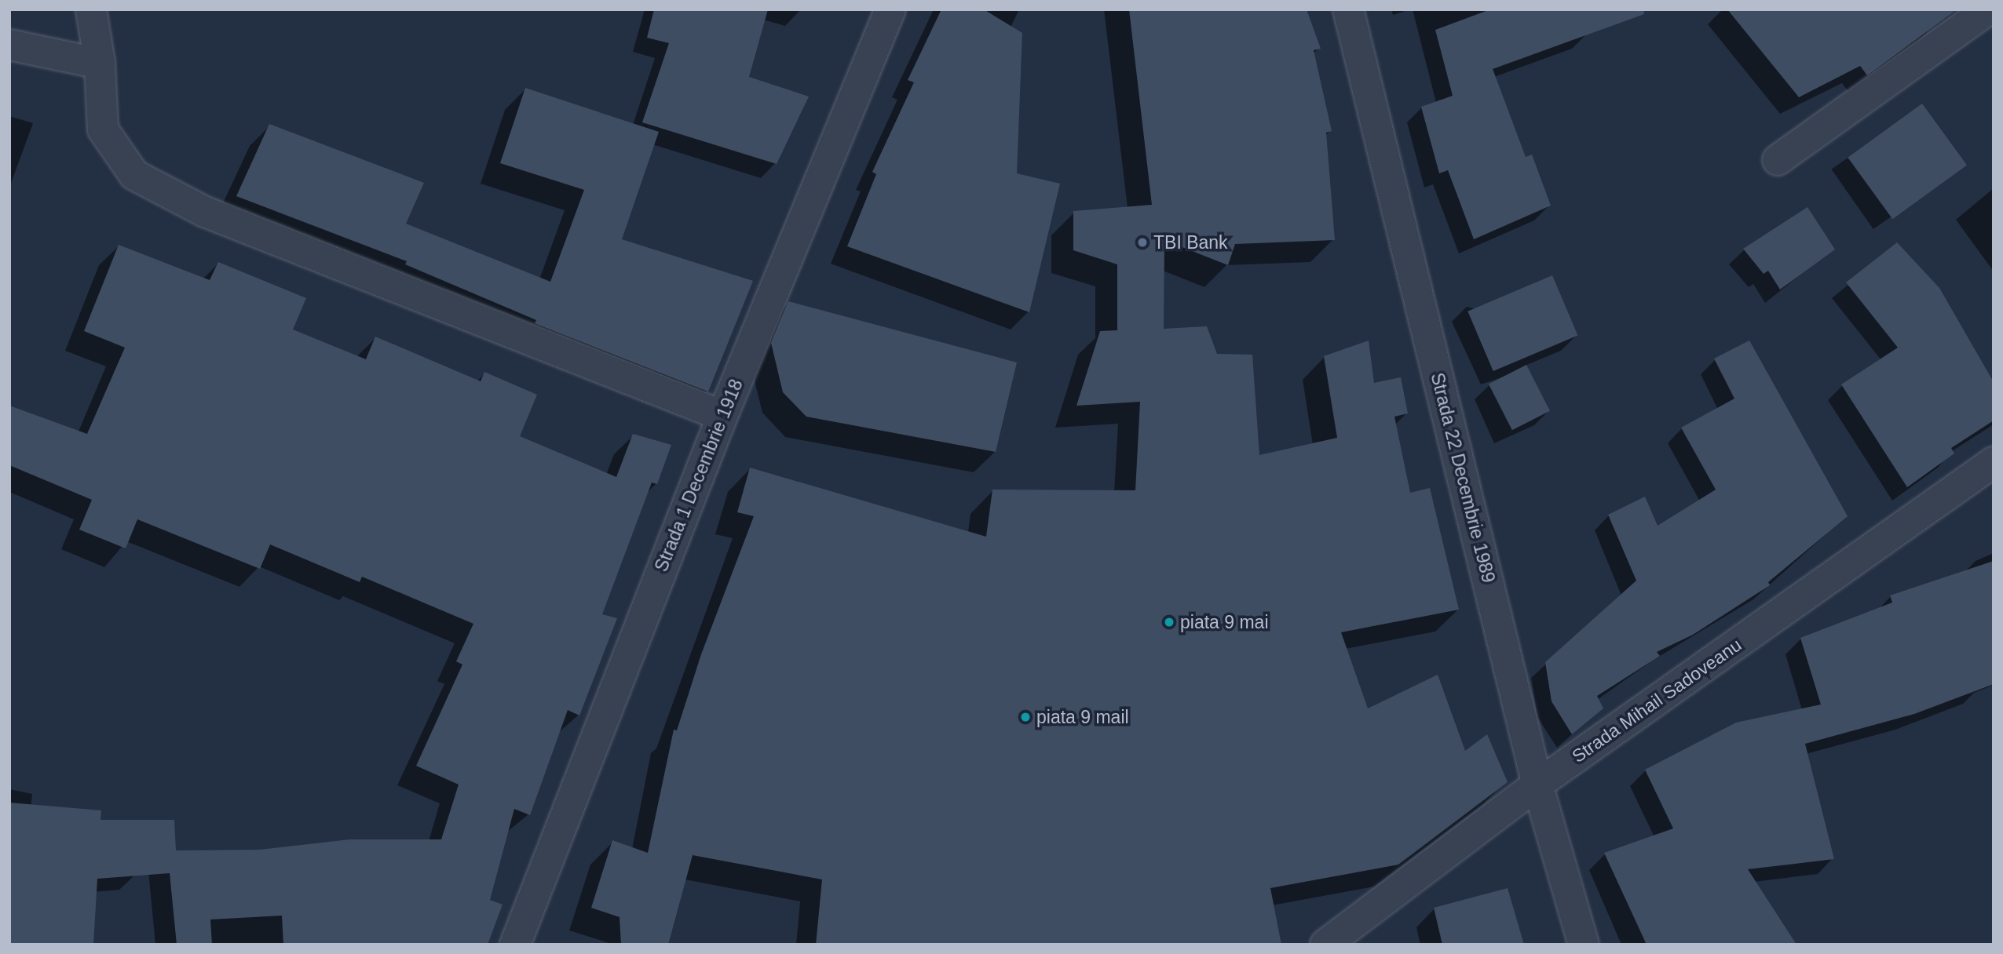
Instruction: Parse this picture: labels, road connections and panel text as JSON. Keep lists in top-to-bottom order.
{
  "streets": {
    "street": ["Strada 1 Decembrie 1918", "Strada 22 Decembrie 1989", "Strada Mihail Sadoveanu"]
  },
  "crossings": [
    ["Strada 22 Decembrie 1989", "Strada Mihail Sadoveanu"]
  ],
  "places": ["TBI Bank", "piata 9 mai", "piata 9 mail"]
}
